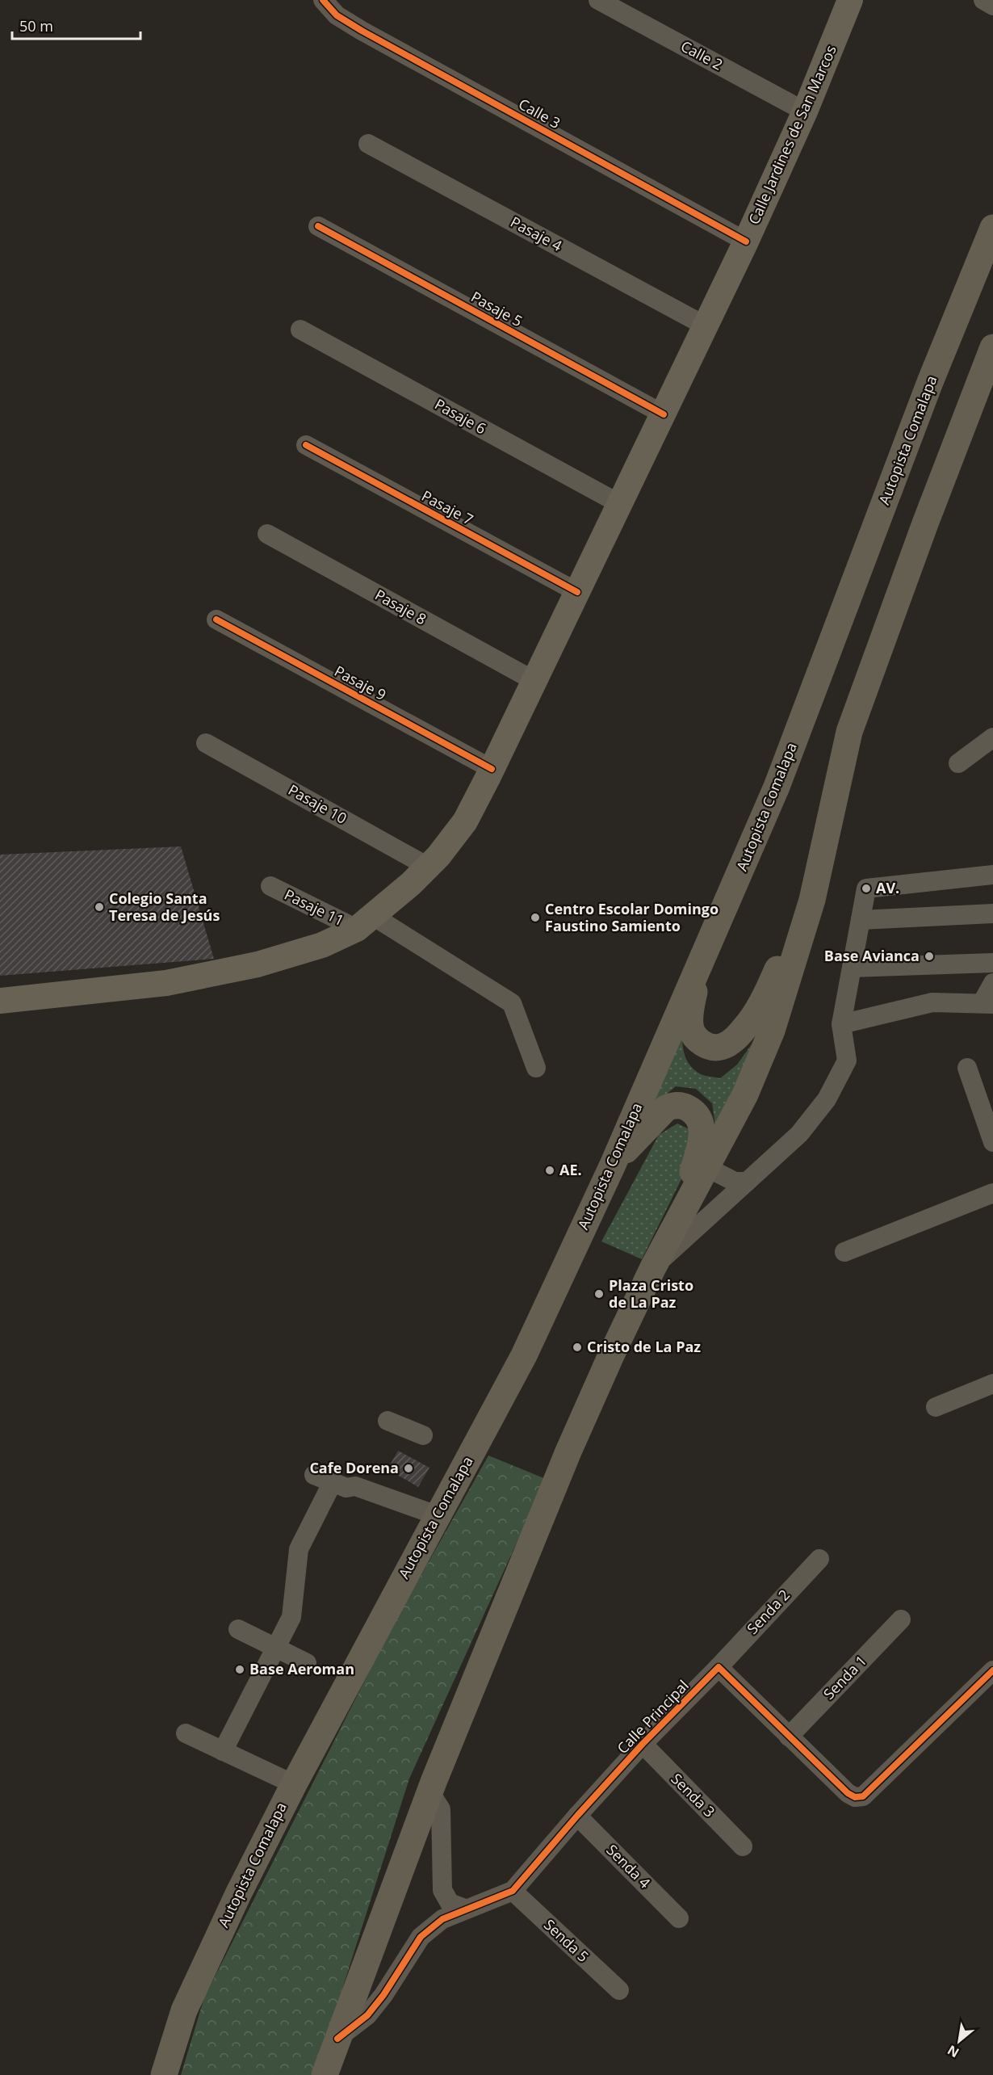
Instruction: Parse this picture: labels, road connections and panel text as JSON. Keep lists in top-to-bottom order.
{
  "streets": {
    "highway": ["Autopista Comalapa"],
    "main road": ["Calle Jardines de San Marcos"],
    "street": [
      "Calle 2",
      "Calle 3",
      "Pasaje 4",
      "Pasaje 5",
      "Pasaje 6",
      "Pasaje 7",
      "Pasaje 8",
      "Pasaje 9",
      "Pasaje 10",
      "Pasaje 11",
      "Senda 2",
      "Senda 1",
      "Calle Principal",
      "Senda 3",
      "Senda 4",
      "Senda 5"
    ]
  },
  "crossings": [
    ["Calle 2", "Calle Jardines de San Marcos"],
    ["Calle 3", "Calle Jardines de San Marcos"],
    ["Calle Jardines de San Marcos", "Pasaje 4"],
    ["Calle Jardines de San Marcos", "Pasaje 5"],
    ["Calle Jardines de San Marcos", "Pasaje 6"],
    ["Calle Jardines de San Marcos", "Pasaje 7"],
    ["Calle Jardines de San Marcos", "Pasaje 8"],
    ["Calle Jardines de San Marcos", "Pasaje 9"],
    ["Calle Jardines de San Marcos", "Pasaje 10"],
    ["Calle Jardines de San Marcos", "Pasaje 11"],
    ["Senda 2", "Calle Principal"],
    ["Calle Principal", "Senda 3"],
    ["Calle Principal", "Senda 4"],
    ["Calle Principal", "Senda 5"]
  ],
  "places": [
    "AV.",
    "Colegio Santa Teresa de Jesús",
    "Centro Escolar Domingo Faustino Samiento",
    "Base Avianca",
    "AE.",
    "Plaza Cristo de La Paz",
    "Cristo de La Paz",
    "Cafe Dorena",
    "Base Aeroman"
  ],
  "scale_bar": "50 m",
  "north": "bottom left"
}
